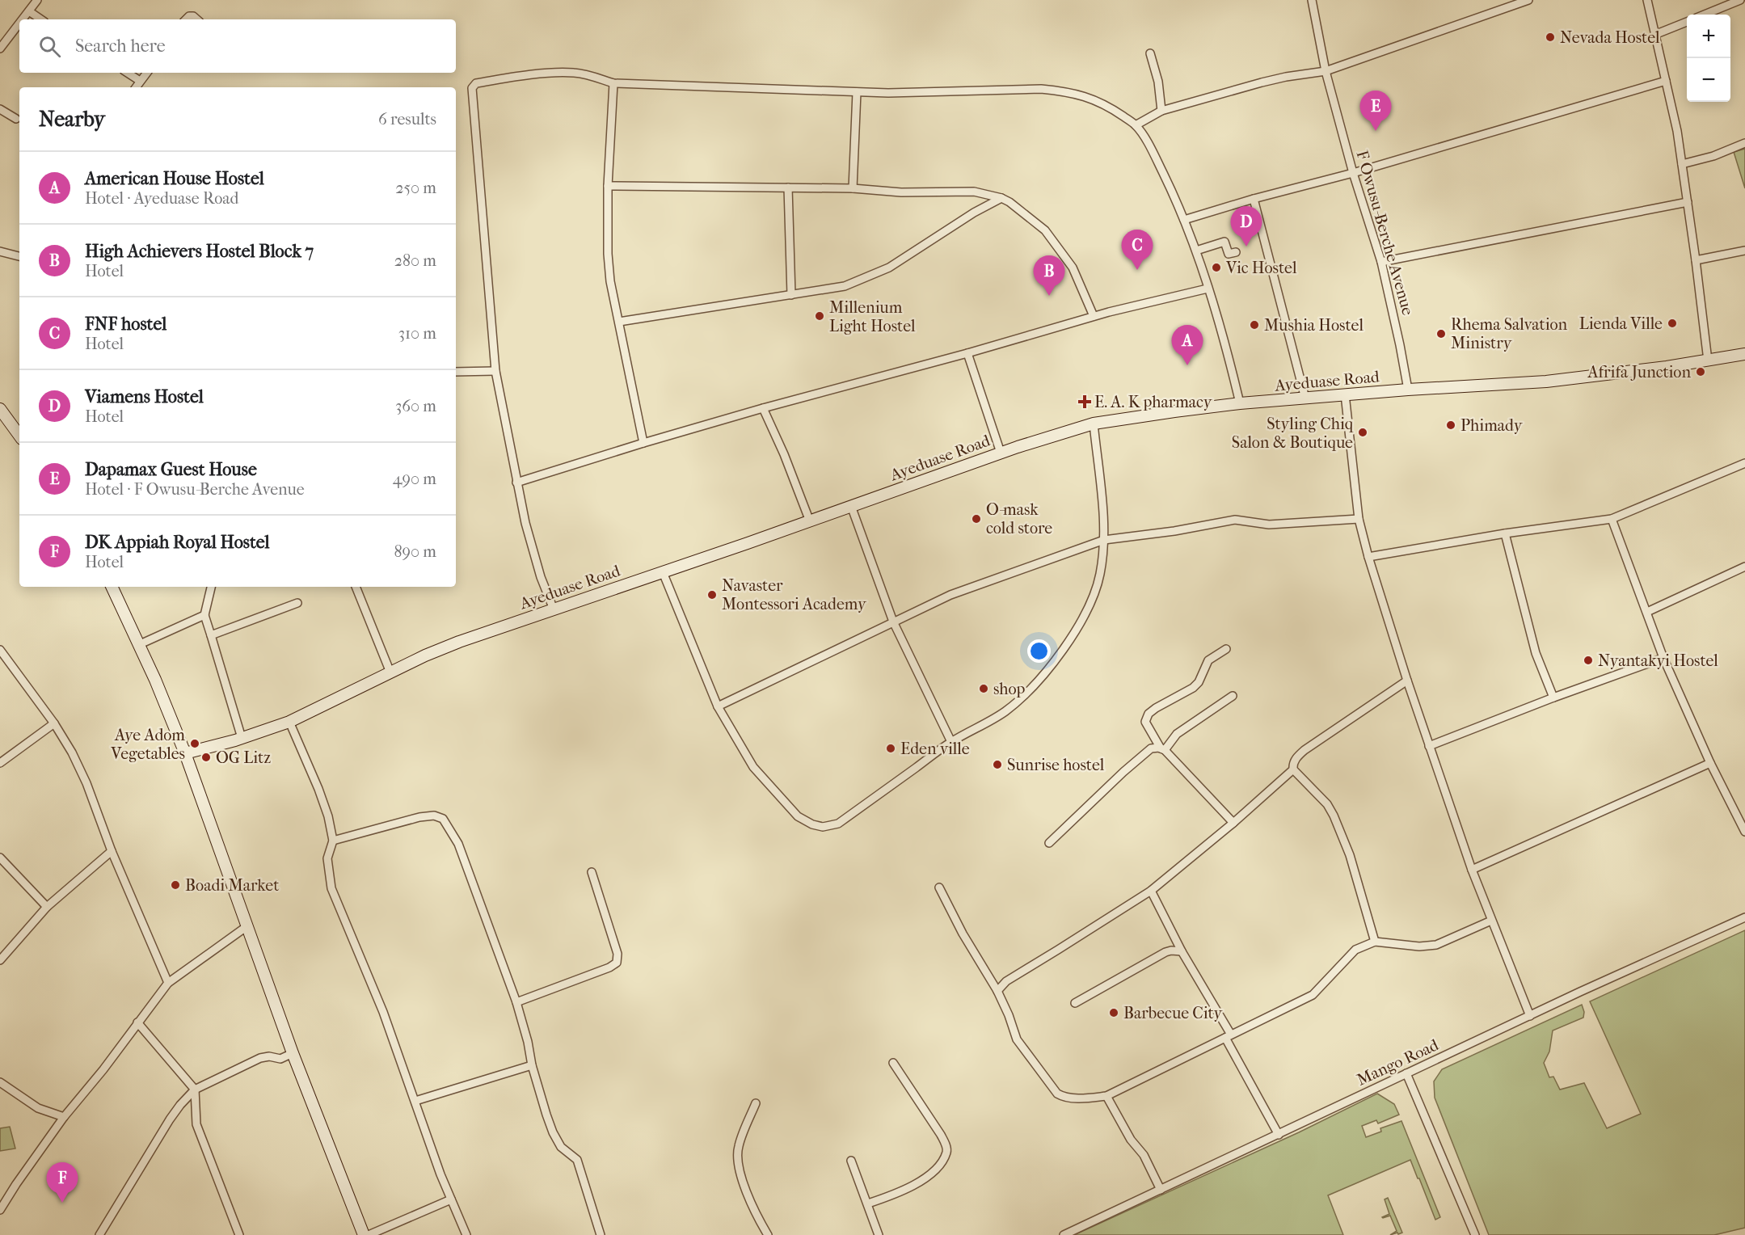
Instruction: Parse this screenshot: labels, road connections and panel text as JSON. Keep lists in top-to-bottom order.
{
  "streets": {
    "street": ["F Owusu-Berche Avenue", "Ayeduase Road", "Mango Road"]
  },
  "crossings": [
    ["F Owusu-Berche Avenue", "Ayeduase Road"]
  ],
  "places": {
    "other": [
      "Nevada Hostel",
      "Vic Hostel",
      "Millenium Light Hostel",
      "Lienda Ville",
      "Mushia Hostel",
      "Rhema Salvation Ministry",
      "Afrifa Junction",
      "Phimady",
      "Styling Chiq Salon & Boutique",
      "O-mask cold store",
      "Navaster Montessori Academy",
      "Nyantakyi Hostel",
      "shop",
      "Aye Adom Vegetables",
      "Eden ville",
      "OG Litz",
      "Sunrise hostel",
      "Boadi Market",
      "Barbecue City"
    ],
    "health": ["E. A. K pharmacy"]
  },
  "page": {
    "map_buttons": ["+", "−"],
    "search": "Search here",
    "heading": ["Nearby", "6 results"],
    "pins": [
      "E",
      "D",
      "C",
      "B",
      "A",
      "F"
    ],
    "list": [
      {
        "mark": "A",
        "name": "American House Hostel",
        "note": "Hotel · Ayeduase Road",
        "value": "250 m"
      },
      {
        "mark": "B",
        "name": "High Achievers Hostel Block 7",
        "note": "Hotel",
        "value": "280 m"
      },
      {
        "mark": "C",
        "name": "FNF hostel",
        "note": "Hotel",
        "value": "310 m"
      },
      {
        "mark": "D",
        "name": "Viamens Hostel",
        "note": "Hotel",
        "value": "360 m"
      },
      {
        "mark": "E",
        "name": "Dapamax Guest House",
        "note": "Hotel · F Owusu-Berche Avenue",
        "value": "490 m"
      },
      {
        "mark": "F",
        "name": "DK Appiah Royal Hostel",
        "note": "Hotel",
        "value": "890 m"
      }
    ]
  }
}
